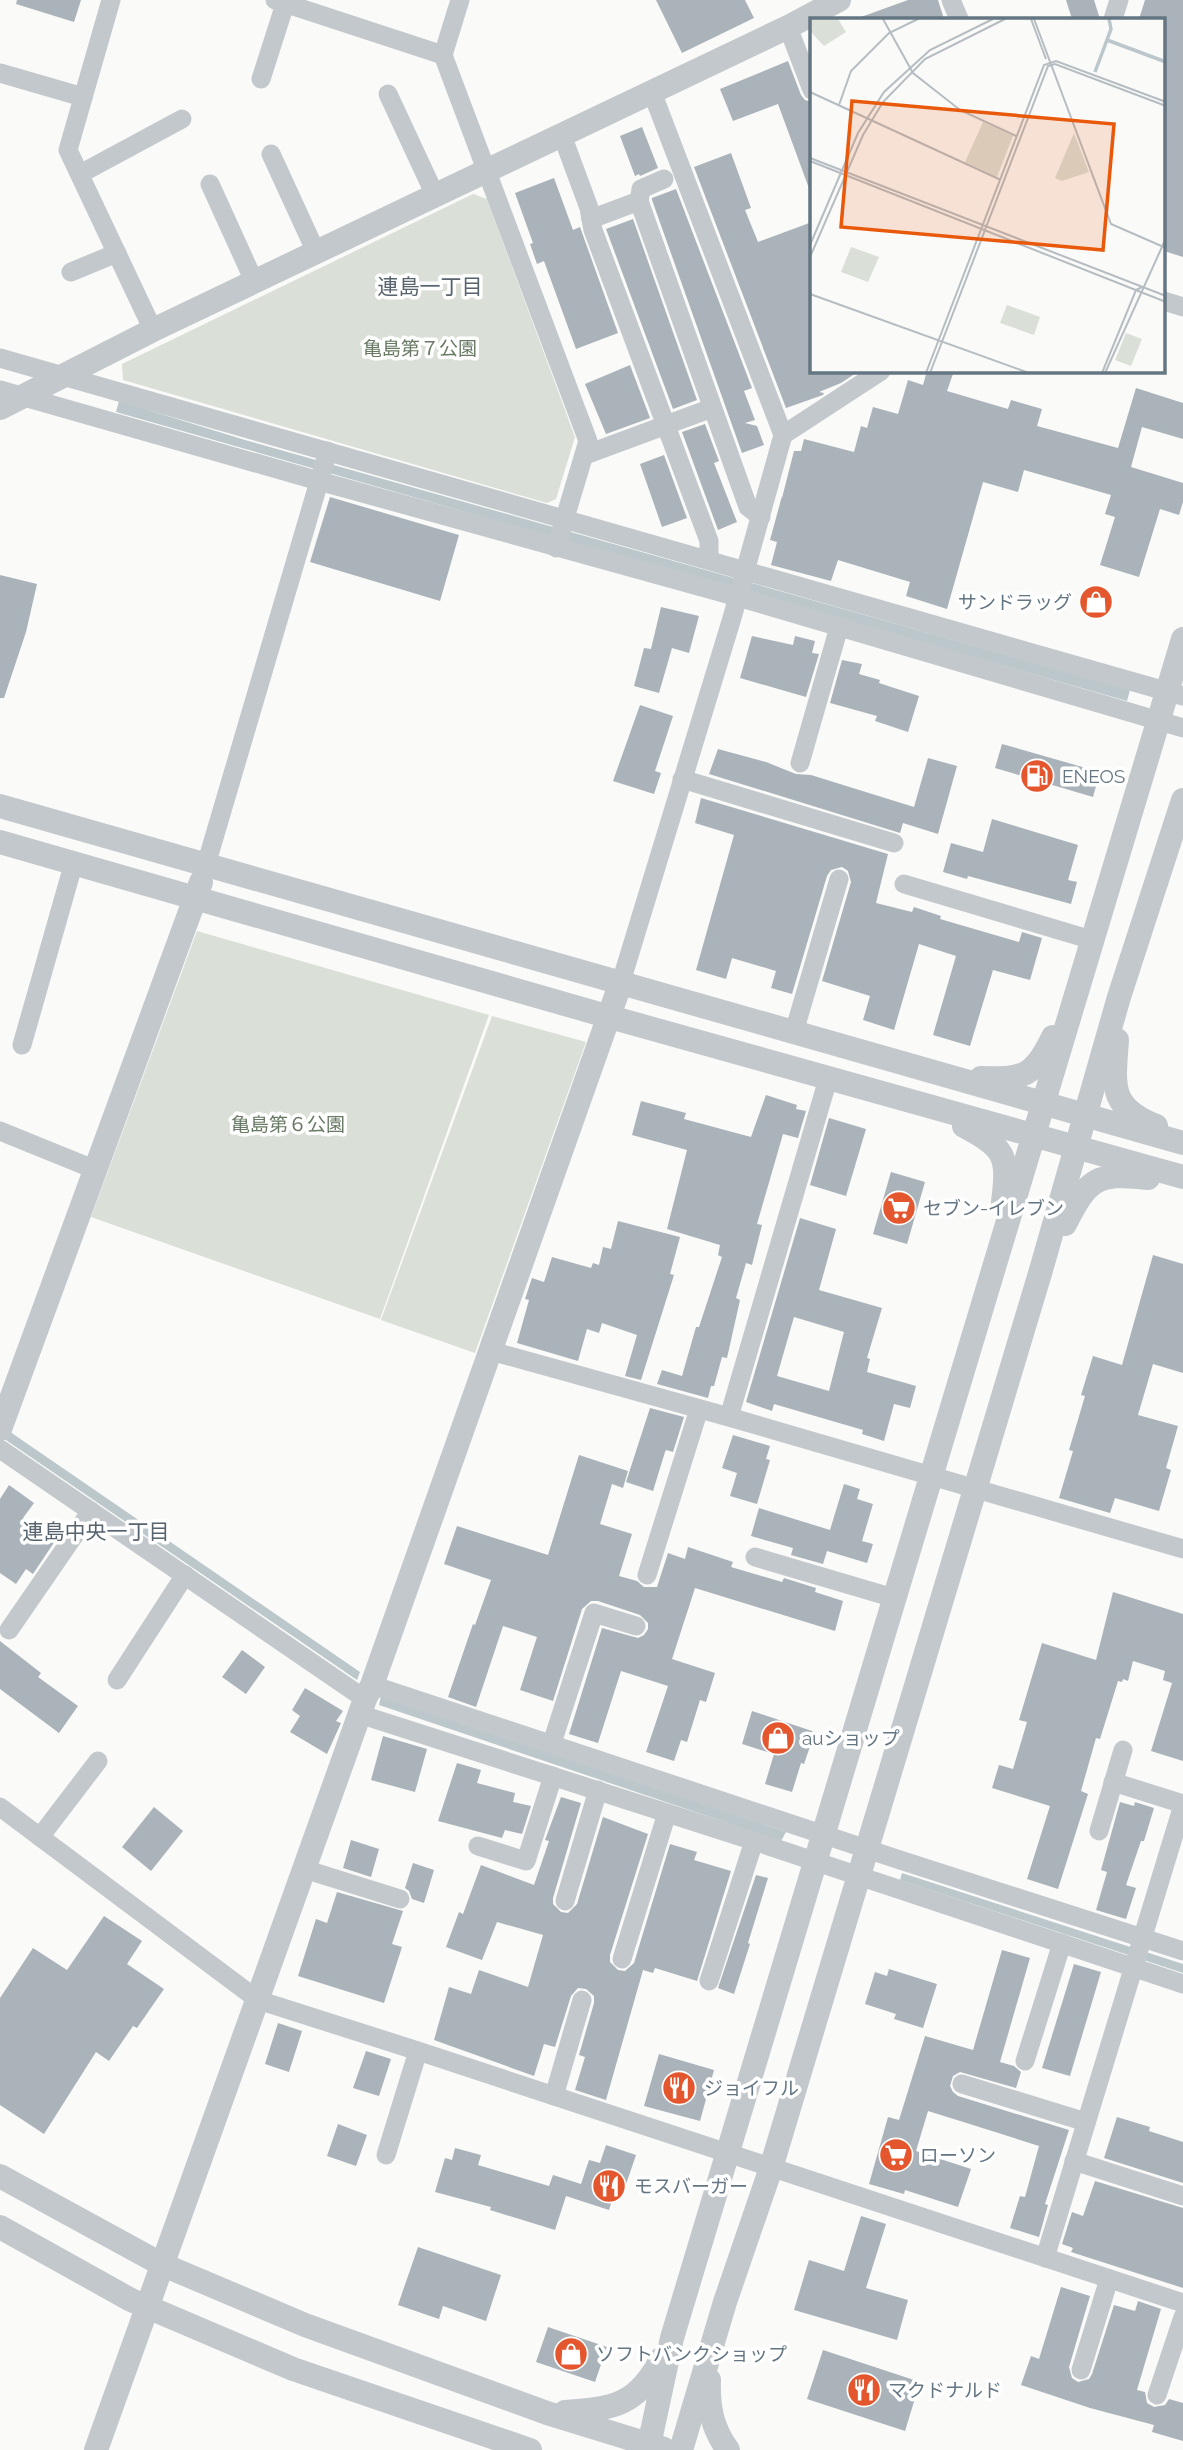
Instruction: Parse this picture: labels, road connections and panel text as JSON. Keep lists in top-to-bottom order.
{
  "districts": ["連島一丁目", "連島中央一丁目"],
  "parks": ["亀島第７公園", "亀島第６公園"],
  "places": {
    "shop": ["サンドラッグ", "auショップ", "ソフトバンクショップ"],
    "fuel station": ["ENEOS"],
    "supermarket": ["セブン-イレブン", "ローソン"],
    "restaurant": ["ジョイフル", "モスバーガー", "マクドナルド"]
  }
}
